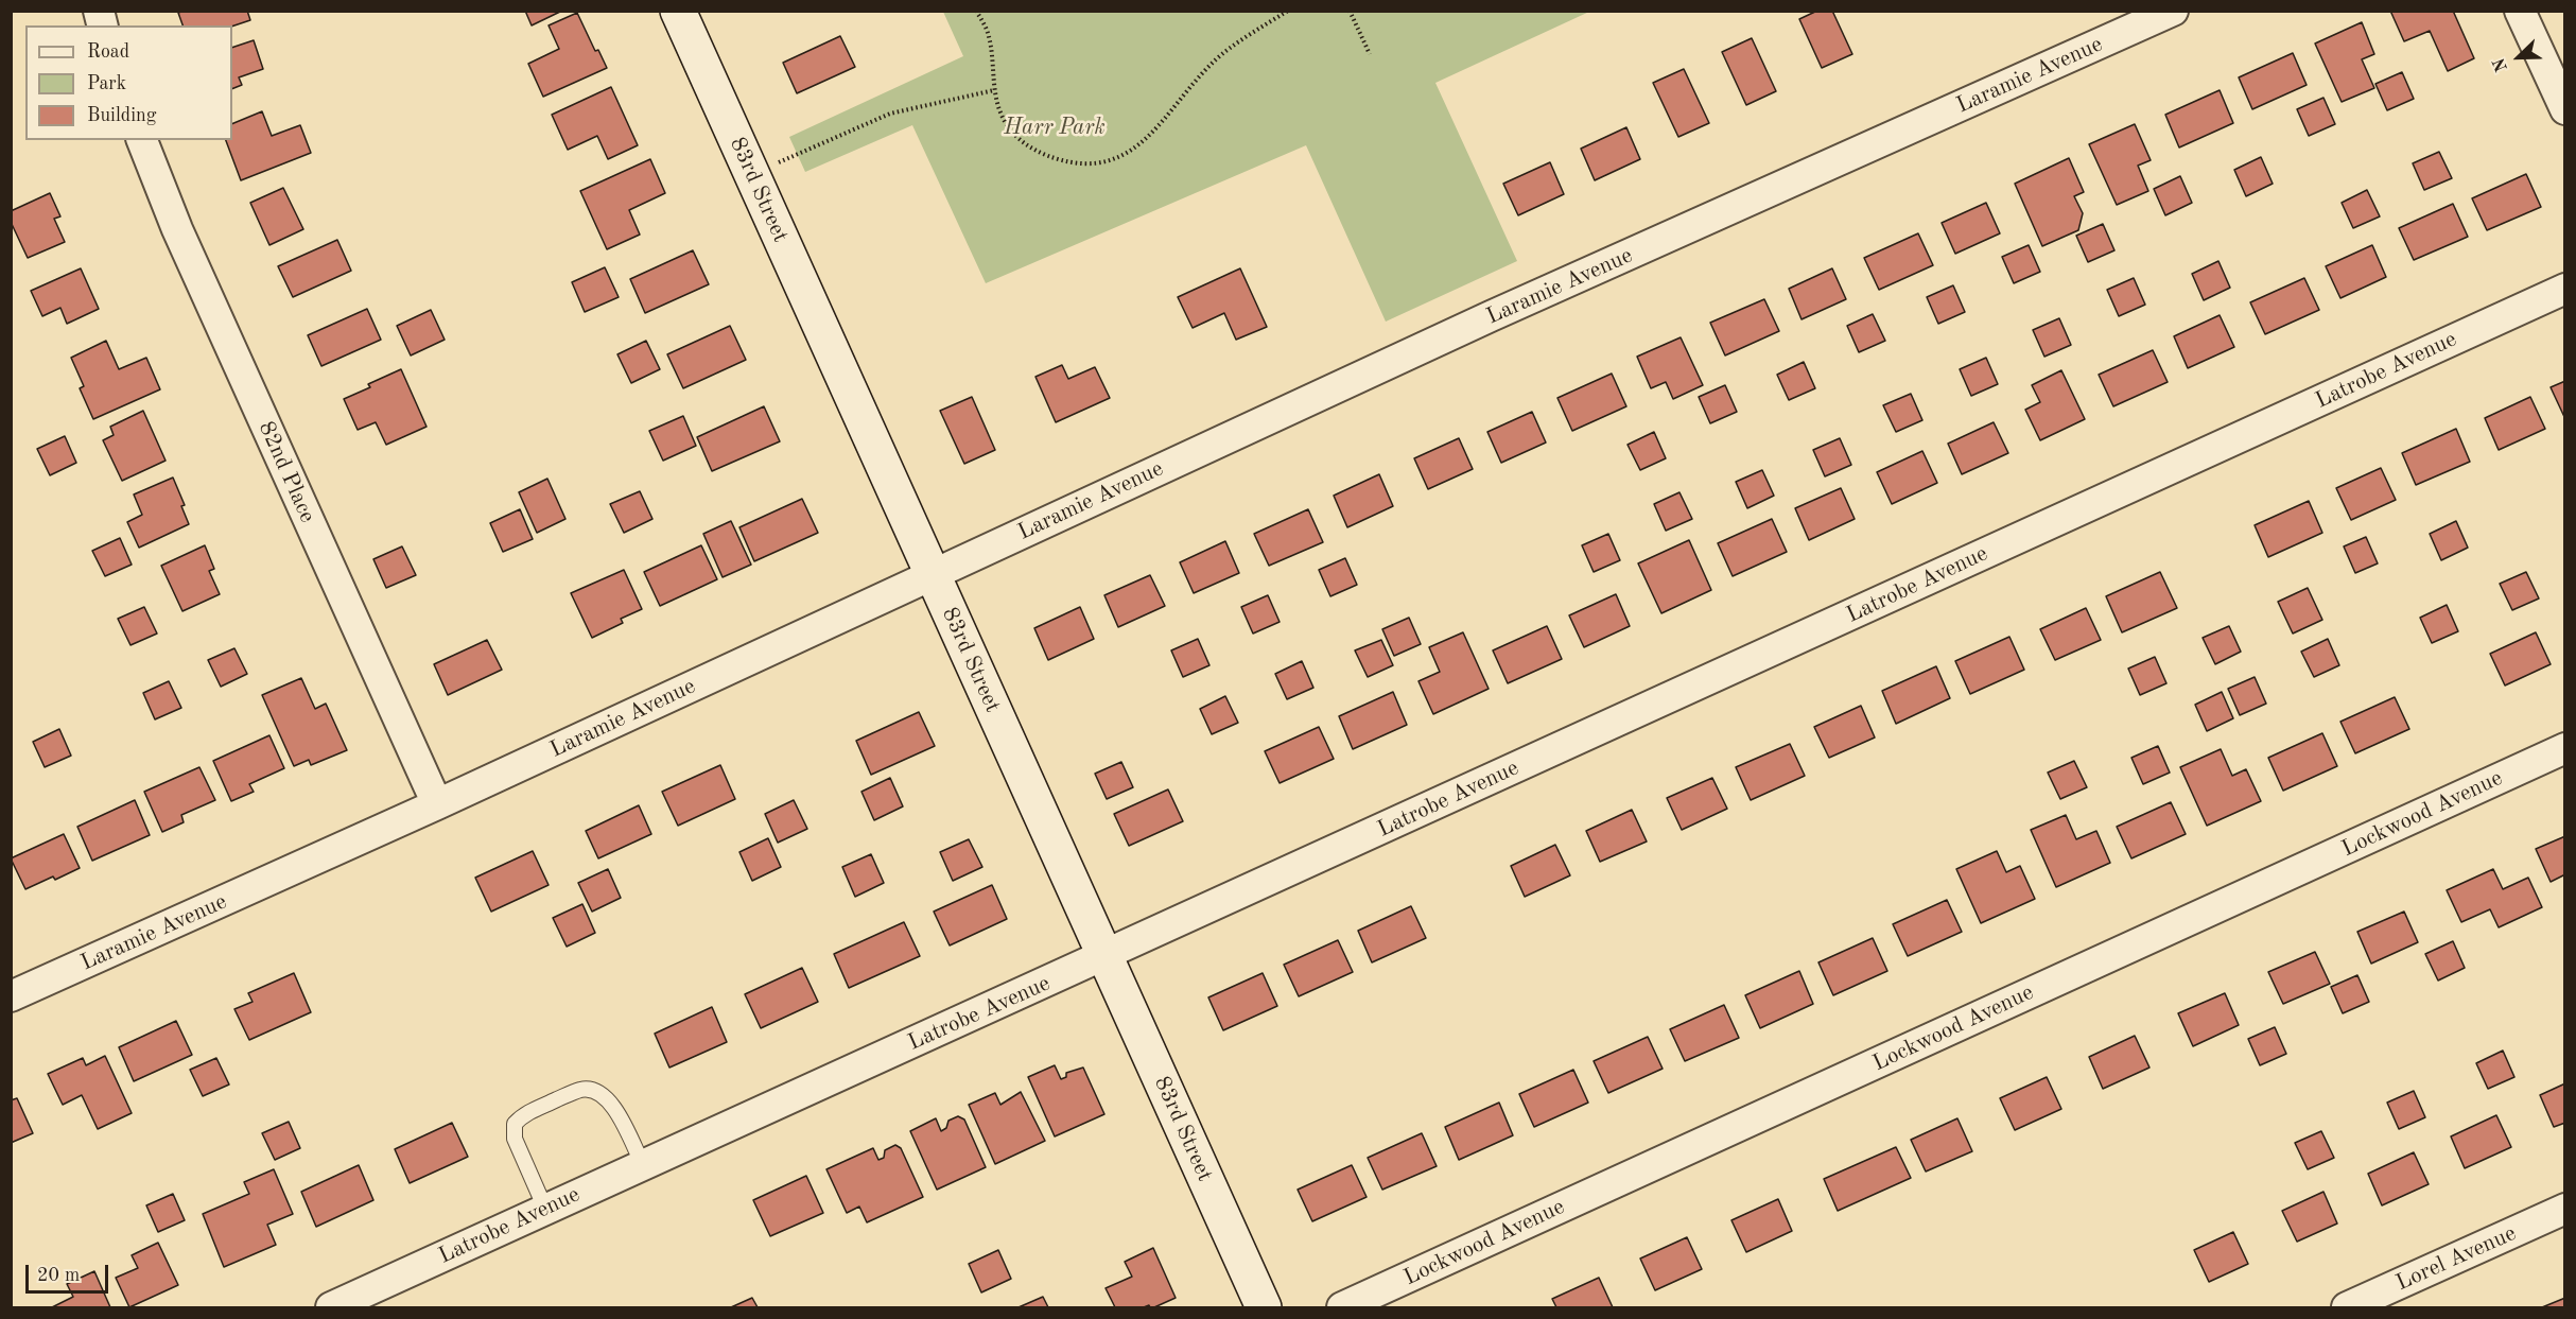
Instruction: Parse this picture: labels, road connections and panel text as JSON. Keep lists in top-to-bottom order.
{
  "streets": {
    "street": [
      "Laramie Avenue",
      "83rd Street",
      "Latrobe Avenue",
      "82nd Place",
      "Lockwood Avenue",
      "Lorel Avenue"
    ]
  },
  "crossings": [
    ["Laramie Avenue", "83rd Street"],
    ["Laramie Avenue", "82nd Place"],
    ["83rd Street", "Latrobe Avenue"]
  ],
  "parks": ["Harr Park"],
  "legend": ["Road", "Park", "Building"],
  "scale_bar": "20 m",
  "north": "bottom left"
}
